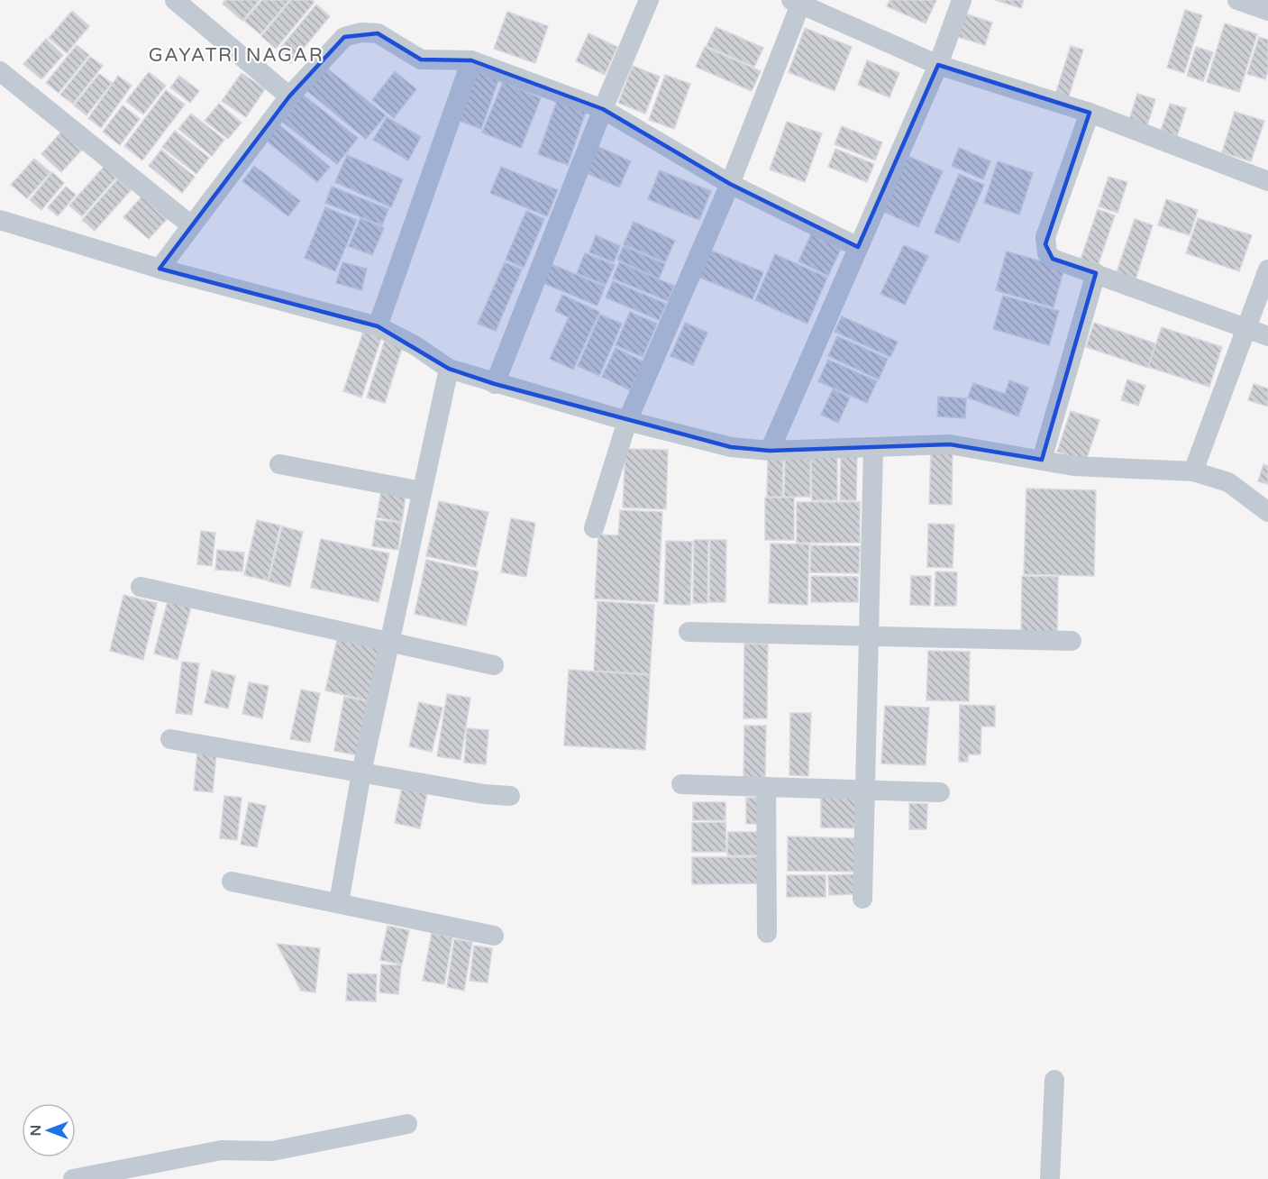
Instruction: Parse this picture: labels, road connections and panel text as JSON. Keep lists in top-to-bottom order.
{
  "districts": ["GAYATRI NAGAR"],
  "north": "left"
}
